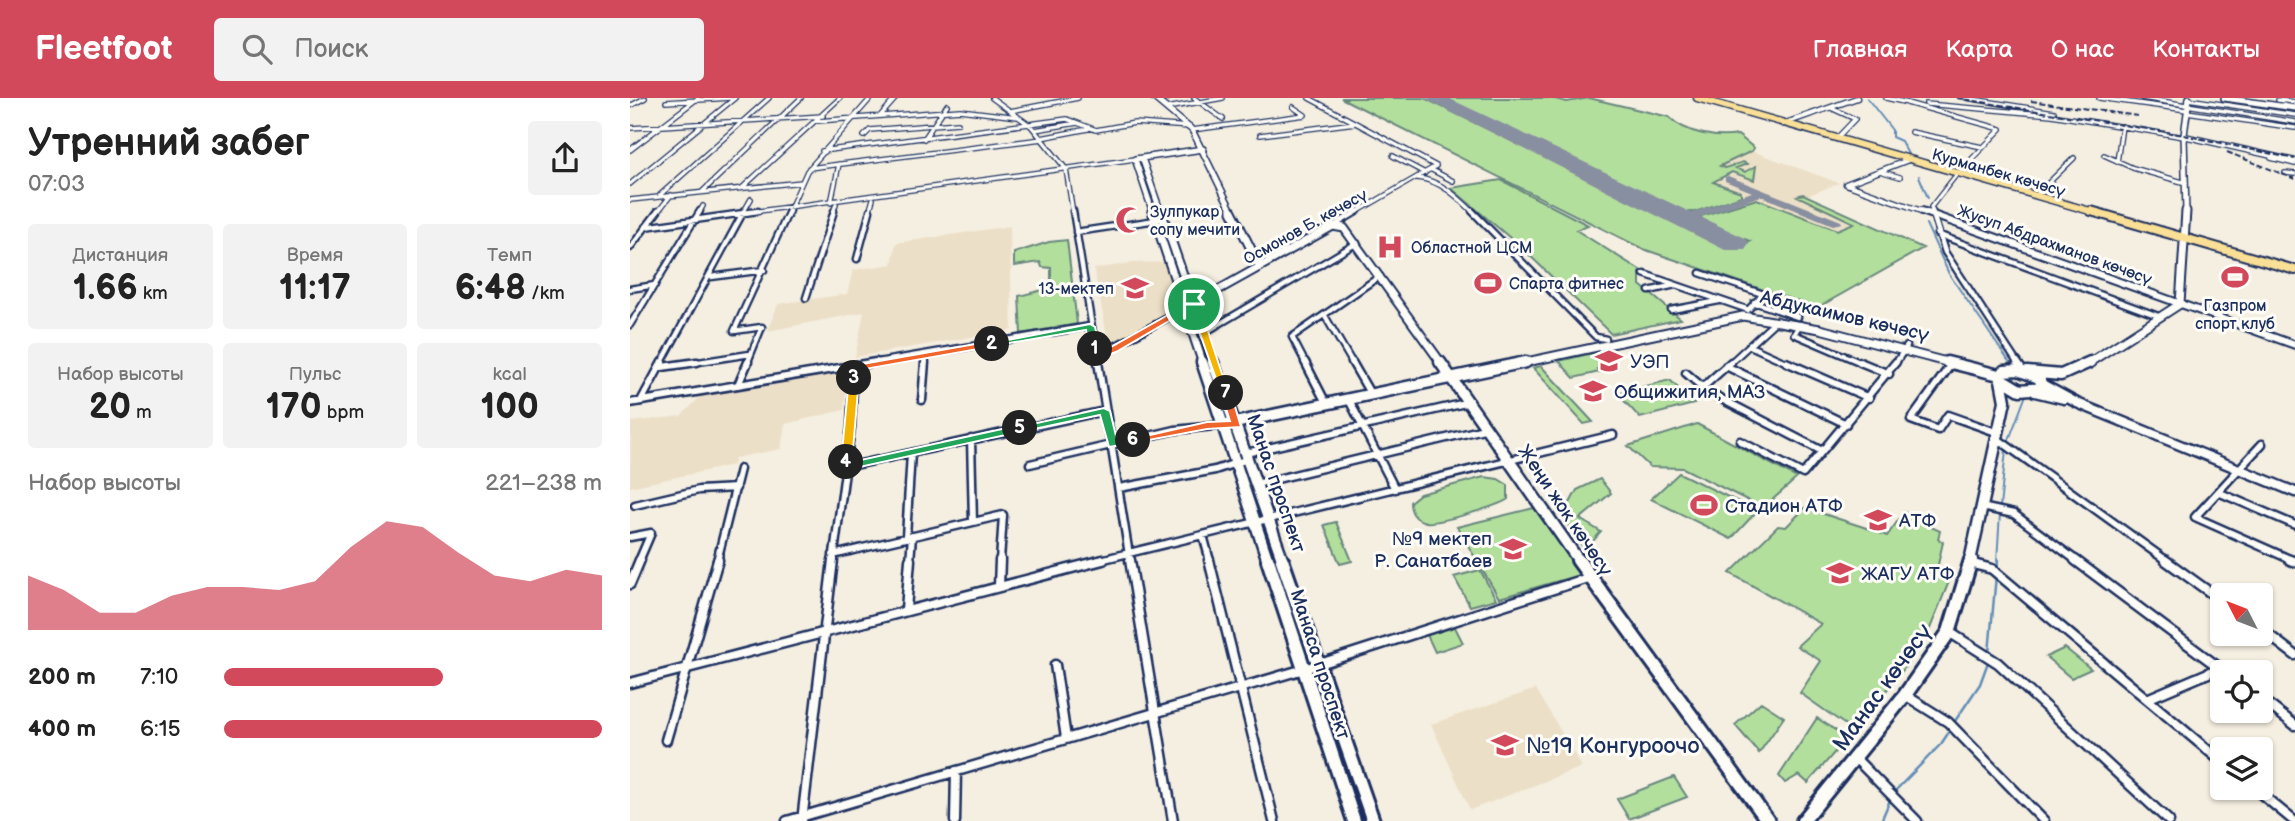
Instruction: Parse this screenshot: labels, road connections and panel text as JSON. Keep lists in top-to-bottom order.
{
  "streets": {
    "main road": [
      "Курманбек көчөсү",
      "Осмонов Б. көчөсү",
      "Абдукаимов көчөсү",
      "Манас проспект",
      "Жеңи жок көчөсү",
      "Манаса проспект",
      "Манас көчөсү"
    ],
    "street": ["Жусуп Абдрахманов көчөсү"]
  },
  "crossings": [
    ["Осмонов Б. көчөсү", "Жеңи жок көчөсү"],
    ["Осмонов Б. көчөсү", "Манаса проспект"],
    ["Абдукаимов көчөсү", "Манас проспект"],
    ["Абдукаимов көчөсү", "Жеңи жок көчөсү"],
    ["Абдукаимов көчөсү", "Манаса проспект"],
    ["Манас проспект", "Манаса проспект"]
  ],
  "places": {
    "mosque": ["Зулпукар сопу мечити"],
    "hospital": ["Областной ЦСМ"],
    "sports": ["Газпром спорт клуб", "Спарта фитнес", "Стадион АТФ"],
    "school or university": [
      "13-мектеп",
      "УЭП",
      "Общижития, МАЗ",
      "АТФ",
      "№9 мектеп Р. Санатбаев",
      "ЖАГУ АТФ",
      "№19 Конгуроочо"
    ]
  },
  "north": "top left",
  "page": {
    "header": "Fleetfoot",
    "search": "Поиск",
    "nav": [
      "Главная",
      "Карта",
      "О нас",
      "Контакты"
    ],
    "heading": ["Утренний забег", "07:03"],
    "stats": [
      ["Дистанция", "1.66 km"],
      ["Время", "11:17"],
      ["Темп", "6:48 /km"],
      ["Набор высоты", "20 m"],
      ["Пульс", "170 bpm"],
      ["kcal", "100"]
    ],
    "pins": [
      "2",
      "1",
      "3",
      "7",
      "5",
      "6",
      "4"
    ],
    "chart": ["Набор высоты", "221–238 m"],
    "list": [
      {
        "name": "200 m",
        "note": "7:10"
      },
      {
        "name": "400 m",
        "note": "6:15"
      }
    ]
  }
}
